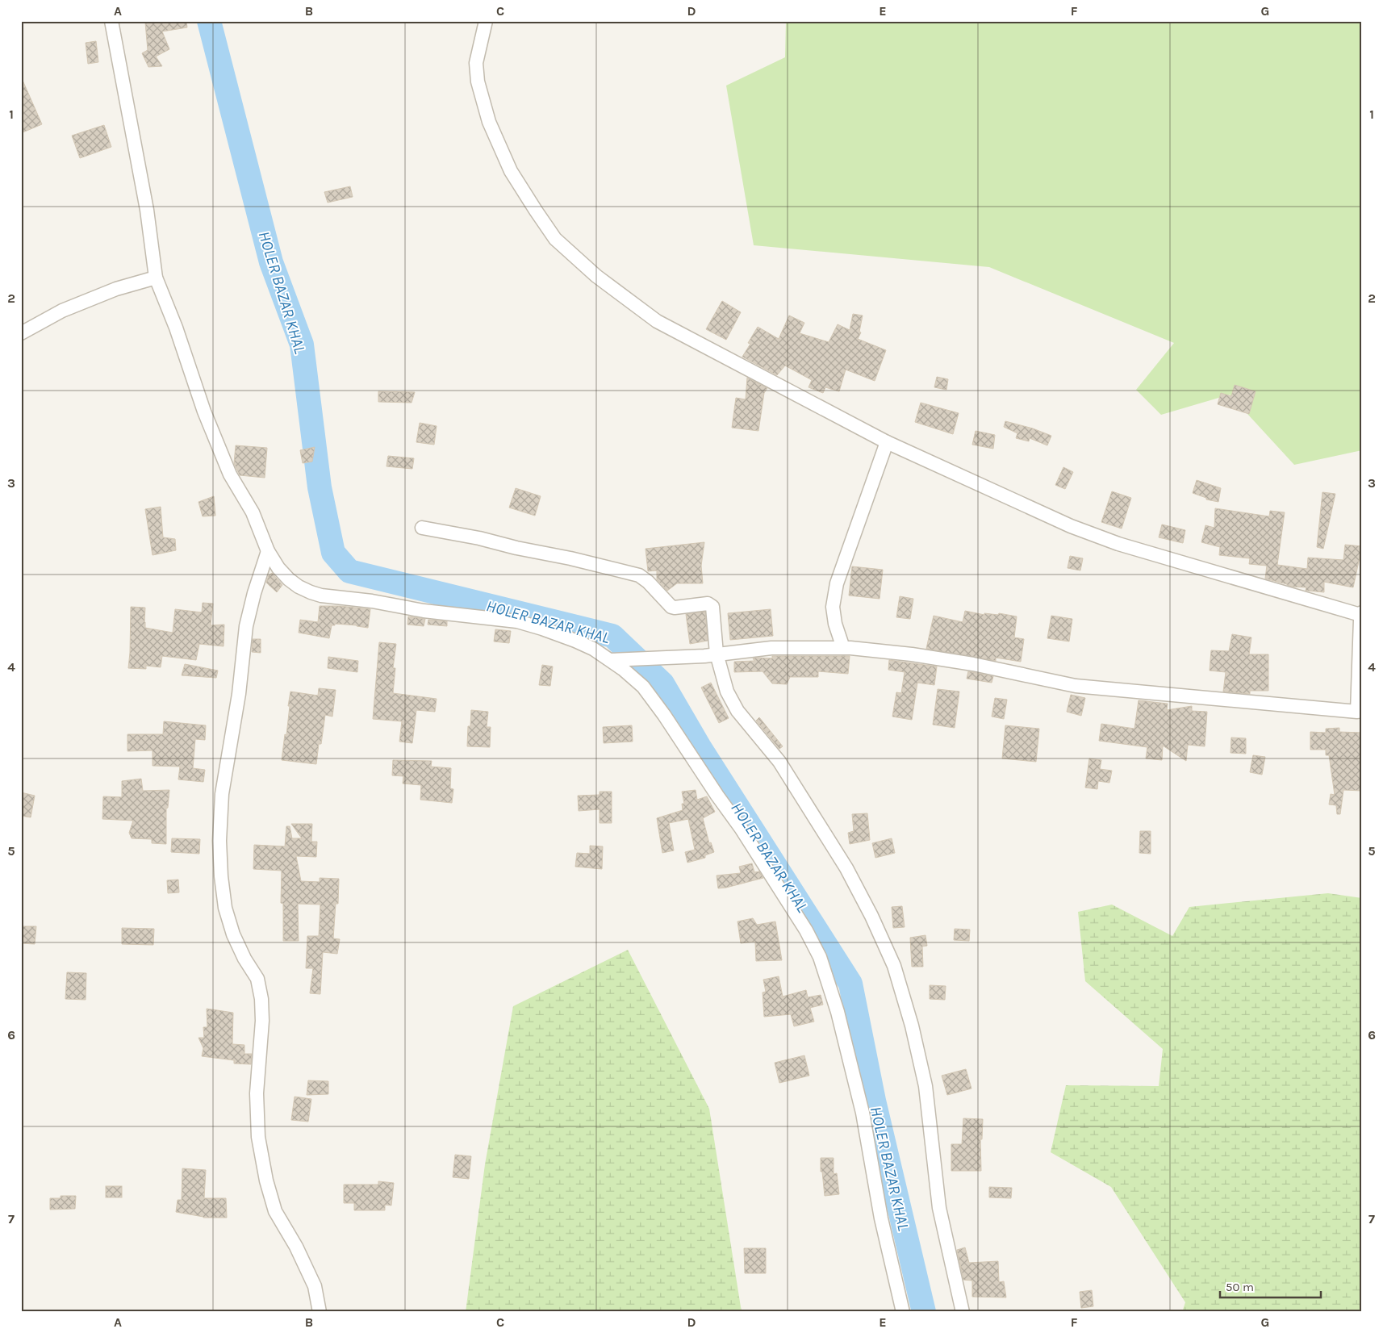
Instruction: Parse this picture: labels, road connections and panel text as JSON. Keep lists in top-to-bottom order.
{
  "water": ["HOLER BAZAR KHAL"],
  "scale_bar": "50 m",
  "grid": {
    "columns": [
      "A",
      "B",
      "C",
      "D",
      "E",
      "F",
      "G"
    ],
    "rows": [
      "1",
      "2",
      "3",
      "4",
      "5",
      "6",
      "7"
    ]
  }
}
